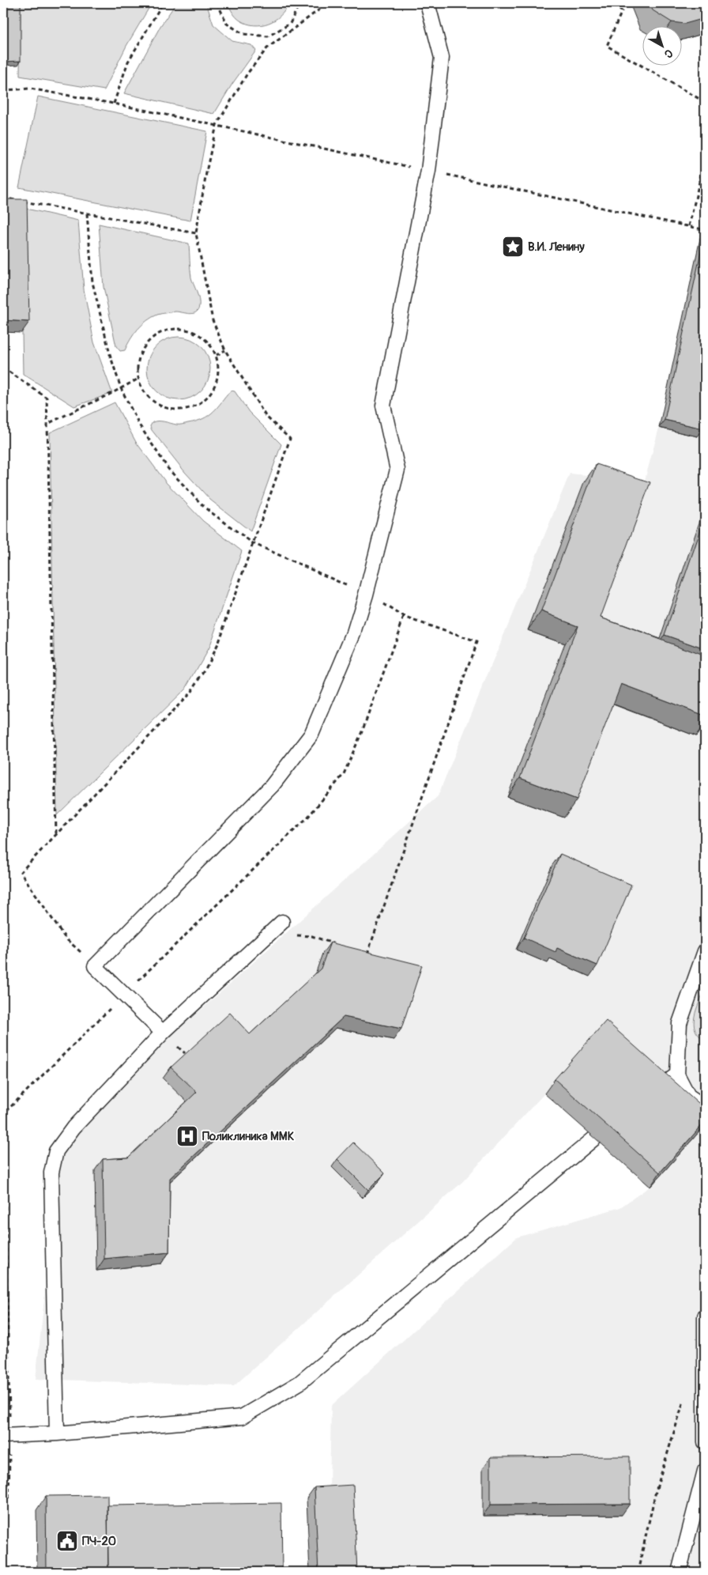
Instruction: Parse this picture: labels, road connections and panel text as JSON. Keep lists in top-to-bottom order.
{
  "places": {
    "place": ["В.И. Ленину"],
    "hospital": ["Поликлиника ММК"],
    "public building": ["ПЧ-20"]
  },
  "north": "bottom right"
}
